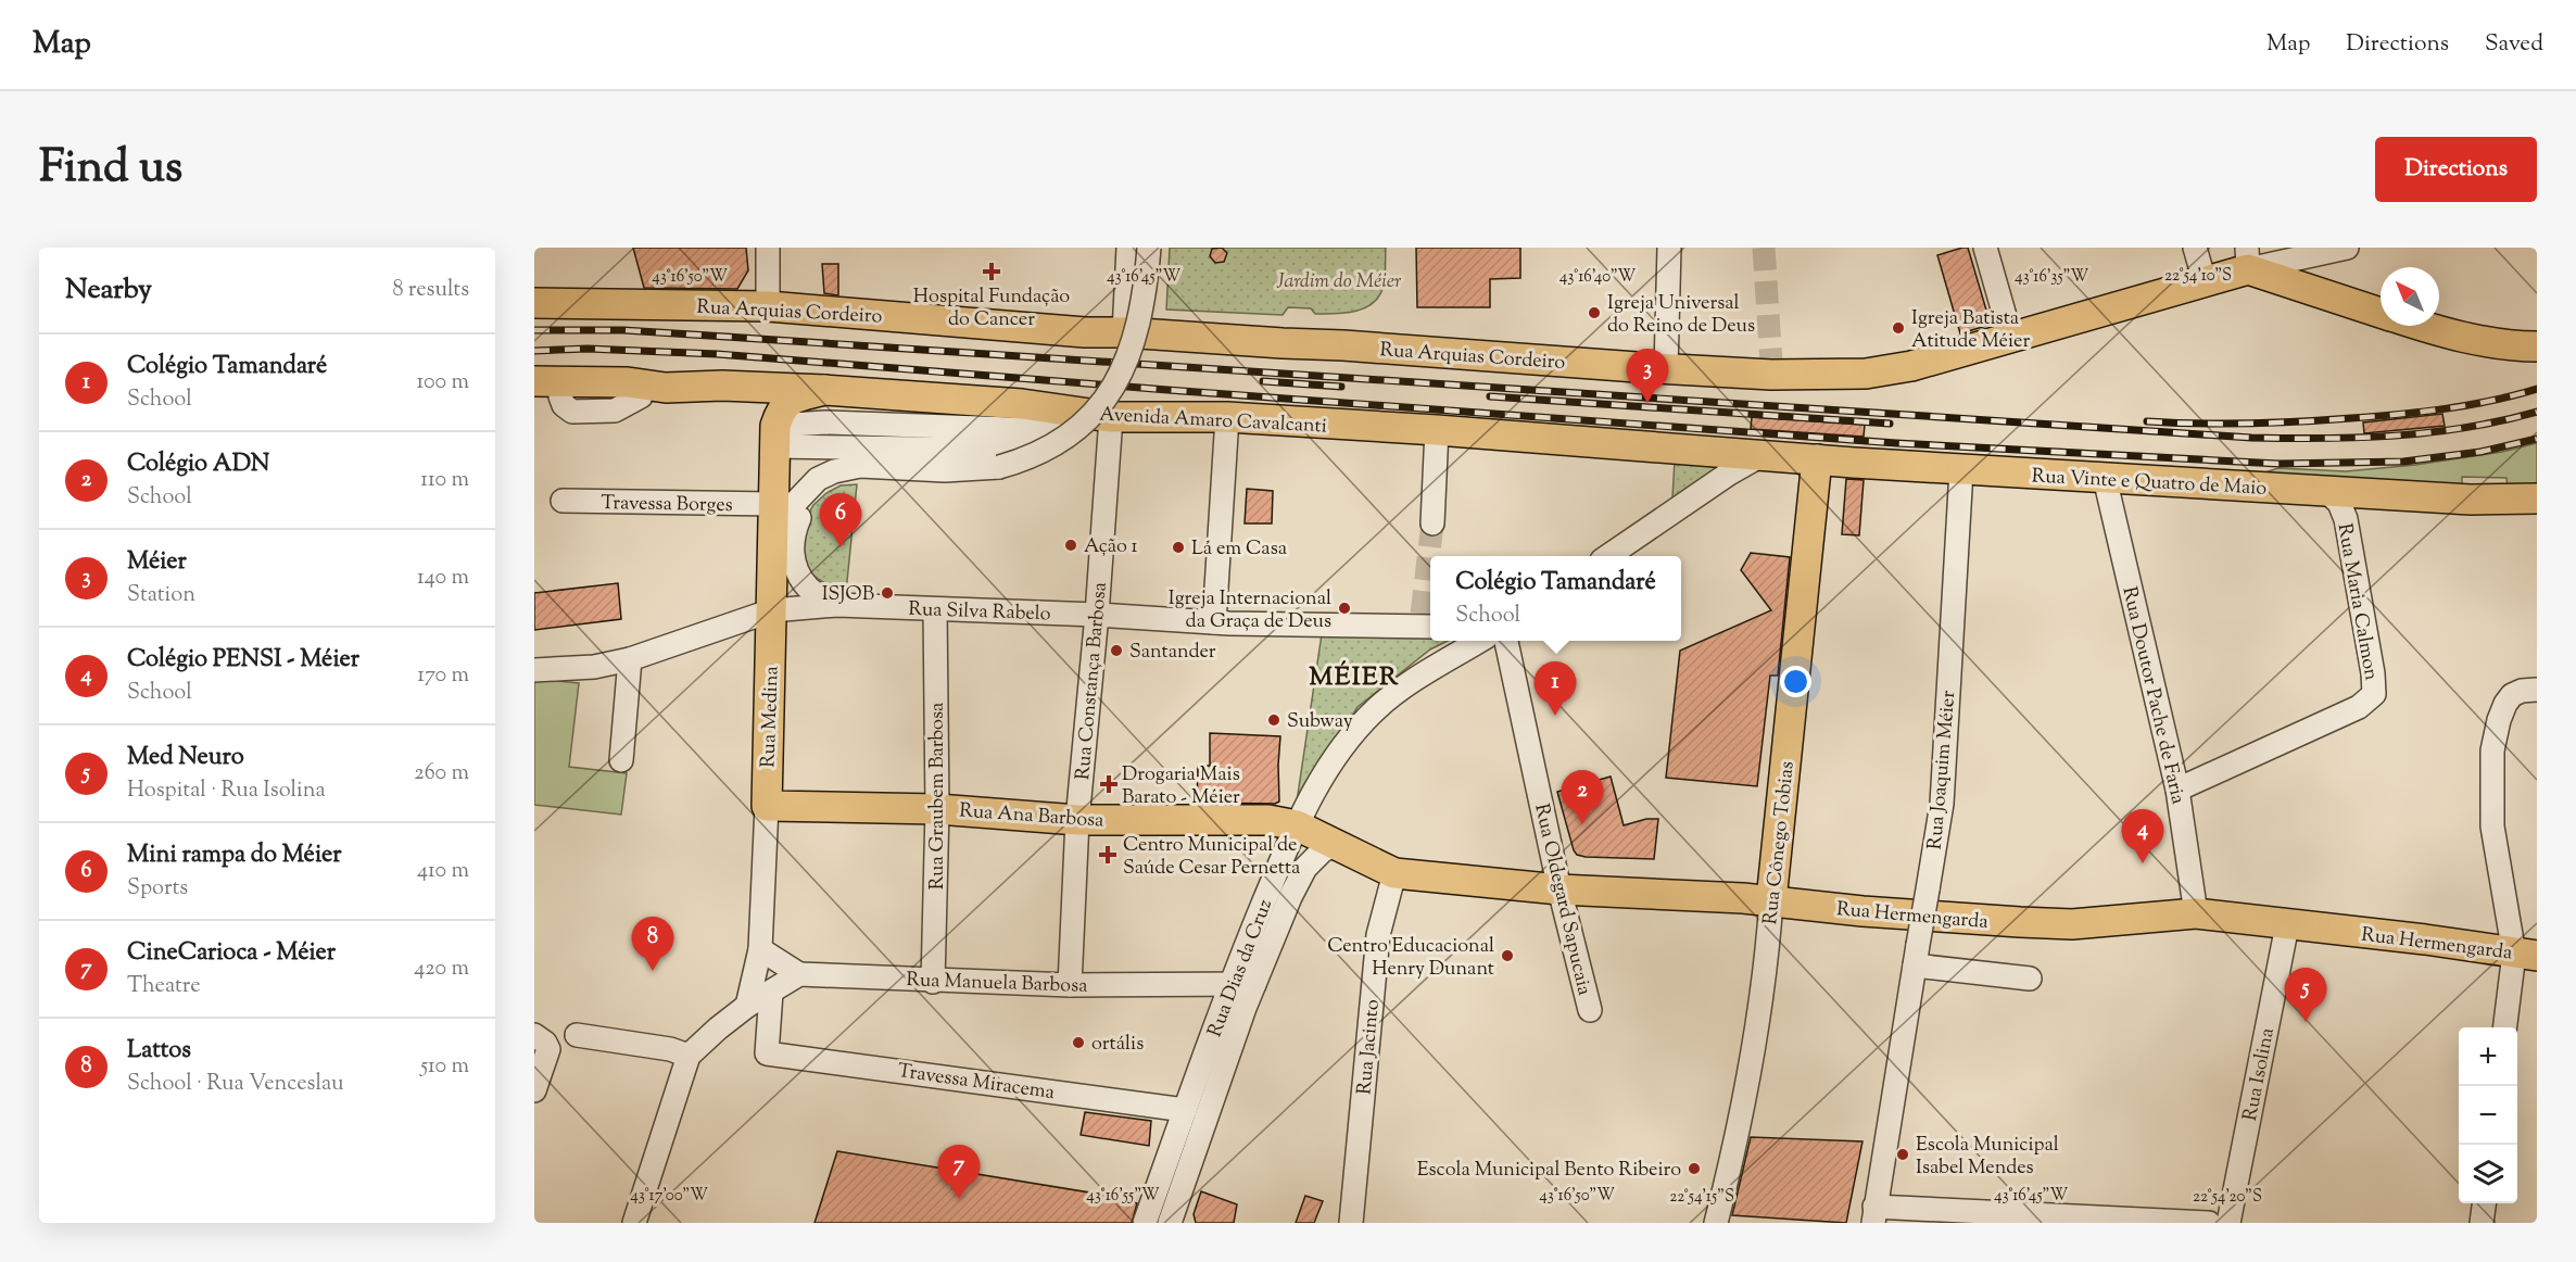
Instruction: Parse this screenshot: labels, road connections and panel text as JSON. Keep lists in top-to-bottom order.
{
  "streets": {
    "main road": [
      "Rua Arquias Cordeiro",
      "Avenida Amaro Cavalcanti",
      "Rua Vinte e Quatro de Maio",
      "Rua Medina",
      "Rua Ana Barbosa",
      "Rua Cônego Tobias",
      "Rua Hermengarda"
    ],
    "street": [
      "Travessa Borges",
      "Rua Maria Calmon",
      "Rua Silva Rabelo",
      "Rua Constança Barbosa",
      "Rua Doutor Pache de Faria",
      "Rua Joaquim Méier",
      "Rua Graubem Barbosa",
      "Rua Oldegard Sapucaia",
      "Rua Dias da Cruz",
      "Rua Manuela Barbosa",
      "Rua Jacinto",
      "Rua Isolina",
      "Travessa Miracema"
    ]
  },
  "crossings": [
    ["Avenida Amaro Cavalcanti", "Rua Vinte e Quatro de Maio"],
    ["Avenida Amaro Cavalcanti", "Rua Constança Barbosa"],
    ["Avenida Amaro Cavalcanti", "Rua Medina"],
    ["Rua Vinte e Quatro de Maio", "Rua Maria Calmon"],
    ["Rua Vinte e Quatro de Maio", "Rua Doutor Pache de Faria"],
    ["Rua Vinte e Quatro de Maio", "Rua Joaquim Méier"],
    ["Rua Vinte e Quatro de Maio", "Rua Cônego Tobias"],
    ["Travessa Borges", "Rua Medina"],
    ["Rua Maria Calmon", "Rua Doutor Pache de Faria"],
    ["Rua Silva Rabelo", "Rua Constança Barbosa"],
    ["Rua Silva Rabelo", "Rua Medina"],
    ["Rua Silva Rabelo", "Rua Graubem Barbosa"],
    ["Rua Constança Barbosa", "Rua Ana Barbosa"],
    ["Rua Constança Barbosa", "Rua Manuela Barbosa"],
    ["Rua Doutor Pache de Faria", "Rua Hermengarda"],
    ["Rua Medina", "Rua Ana Barbosa"],
    ["Rua Graubem Barbosa", "Rua Ana Barbosa"],
    ["Rua Graubem Barbosa", "Rua Manuela Barbosa"],
    ["Rua Ana Barbosa", "Rua Hermengarda"],
    ["Rua Ana Barbosa", "Rua Dias da Cruz"],
    ["Rua Cônego Tobias", "Rua Hermengarda"],
    ["Rua Oldegard Sapucaia", "Rua Hermengarda"],
    ["Rua Hermengarda", "Rua Dias da Cruz"],
    ["Rua Hermengarda", "Rua Jacinto"],
    ["Rua Hermengarda", "Rua Isolina"],
    ["Rua Dias da Cruz", "Rua Manuela Barbosa"],
    ["Rua Dias da Cruz", "Travessa Miracema"]
  ],
  "districts": ["MÉIER"],
  "parks": ["Jardim do Méier"],
  "places": {
    "health": ["Hospital Fundação do Cancer", "Drogaria Mais Barato - Méier", "Centro Municipal de Saúde Cesar Pernetta"],
    "other": [
      "Igreja Universal do Reino de Deus",
      "Igreja Batista Atitude Méier",
      "Ação 1",
      "Lá em Casa",
      "ISJOB",
      "Igreja Internacional da Graça de Deus",
      "Santander",
      "Subway",
      "Centro Educacional Henry Dunant",
      "ortális",
      "Escola Municipal Isabel Mendes",
      "Escola Municipal Bento Ribeiro"
    ]
  },
  "north": "top left",
  "page": {
    "header": "Map",
    "nav": ["Map", "Directions", "Saved"],
    "title": "Find us",
    "buttons": "Directions",
    "heading": ["Nearby", "8 results"],
    "list": [
      {
        "mark": "1",
        "name": "Colégio Tamandaré",
        "note": "School",
        "value": "100 m"
      },
      {
        "mark": "2",
        "name": "Colégio ADN",
        "note": "School",
        "value": "110 m"
      },
      {
        "mark": "3",
        "name": "Méier",
        "note": "Station",
        "value": "140 m"
      },
      {
        "mark": "4",
        "name": "Colégio PENSI - Méier",
        "note": "School",
        "value": "170 m"
      },
      {
        "mark": "5",
        "name": "Med Neuro",
        "note": "Hospital · Rua Isolina",
        "value": "260 m"
      },
      {
        "mark": "6",
        "name": "Mini rampa do Méier",
        "note": "Sports",
        "value": "410 m"
      },
      {
        "mark": "7",
        "name": "CineCarioca - Méier",
        "note": "Theatre",
        "value": "420 m"
      },
      {
        "mark": "8",
        "name": "Lattos",
        "note": "School · Rua Venceslau",
        "value": "510 m"
      }
    ],
    "pins": [
      "3",
      "6",
      "1",
      "2",
      "4",
      "8",
      "5",
      "7"
    ],
    "popup": ["Colégio Tamandaré", "School"],
    "map_buttons": ["+", "−"]
  },
  "coordinates": [
    "22°54'10\"S",
    "43°16'50\"W",
    "43°16'40\"W",
    "43°16'45\"W",
    "43°16'35\"W",
    "43°17'00\"W",
    "43°16'55\"W",
    "22°54'15\"S",
    "22°54'20\"S"
  ]
}
